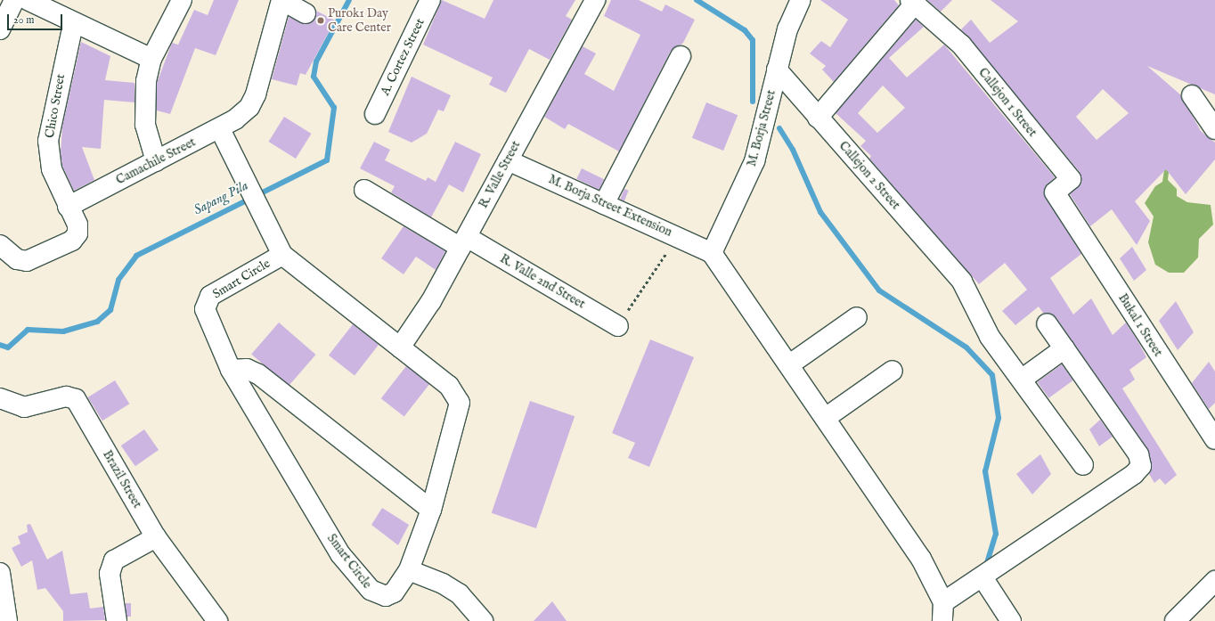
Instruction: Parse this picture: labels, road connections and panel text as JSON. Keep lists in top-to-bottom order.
{
  "streets": {
    "street": [
      "A. Cortez Street",
      "Callejon 1 Street",
      "Chico Street",
      "M. Borja Street",
      "Camachile Street",
      "R. Valle Street",
      "Callejon 2 Street",
      "M. Borja Street Extension",
      "Smart Circle",
      "R. Valle 2nd Street",
      "Bukal 1 Street",
      "Brazil Street"
    ]
  },
  "crossings": [
    ["Callejon 1 Street", "Bukal 1 Street"],
    ["Chico Street", "Camachile Street"],
    ["M. Borja Street", "Callejon 2 Street"],
    ["M. Borja Street", "M. Borja Street Extension"],
    ["R. Valle Street", "M. Borja Street Extension"],
    ["R. Valle Street", "Smart Circle"],
    ["R. Valle Street", "R. Valle 2nd Street"]
  ],
  "water": ["Sapang Pila"],
  "places": ["Purok1 Day Care Center"],
  "scale_bar": "20 m"
}
